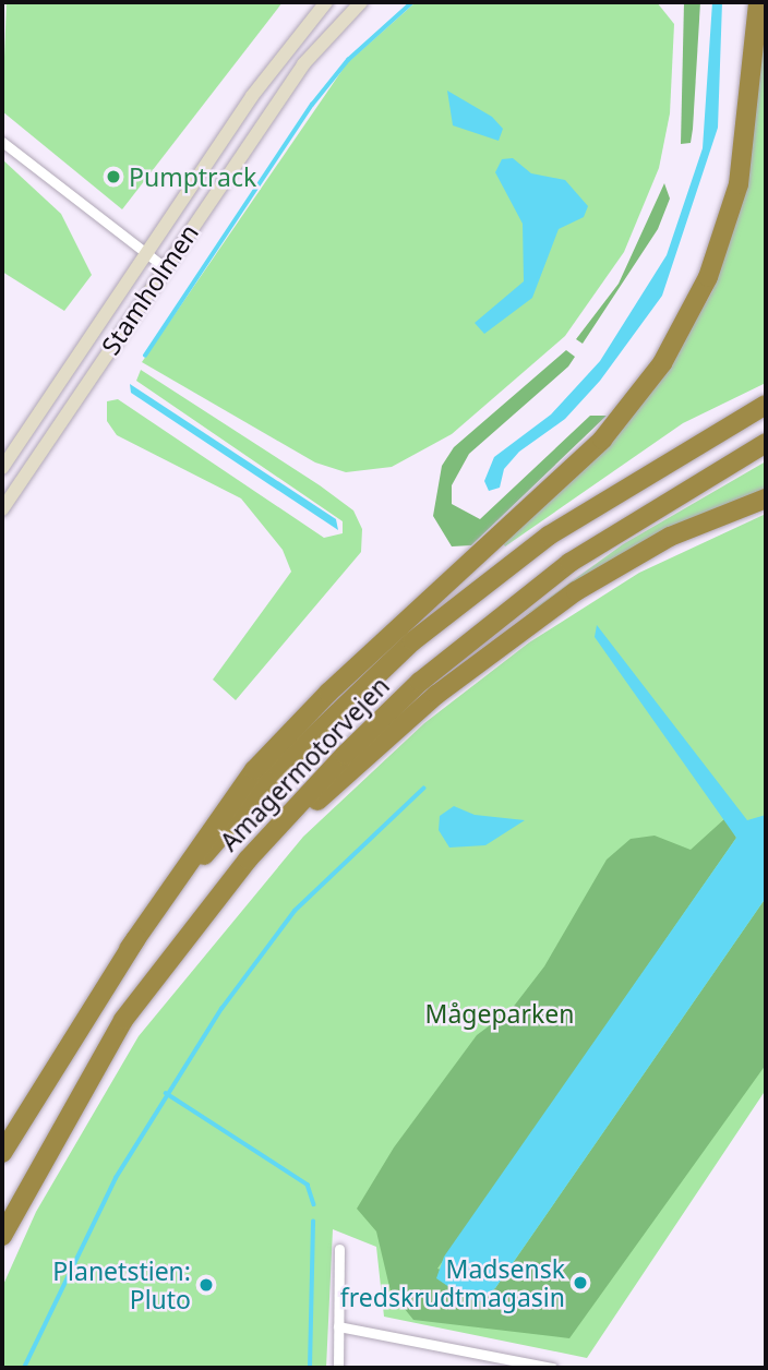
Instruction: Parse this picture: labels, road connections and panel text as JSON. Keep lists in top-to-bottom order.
{
  "streets": {
    "highway": ["Amagermotorvejen"],
    "street": ["Stamholmen"]
  },
  "parks": ["Mågeparken"],
  "places": ["Pumptrack", "Madsensk fredskrudtmagasin", "Planetstien: Pluto"]
}
